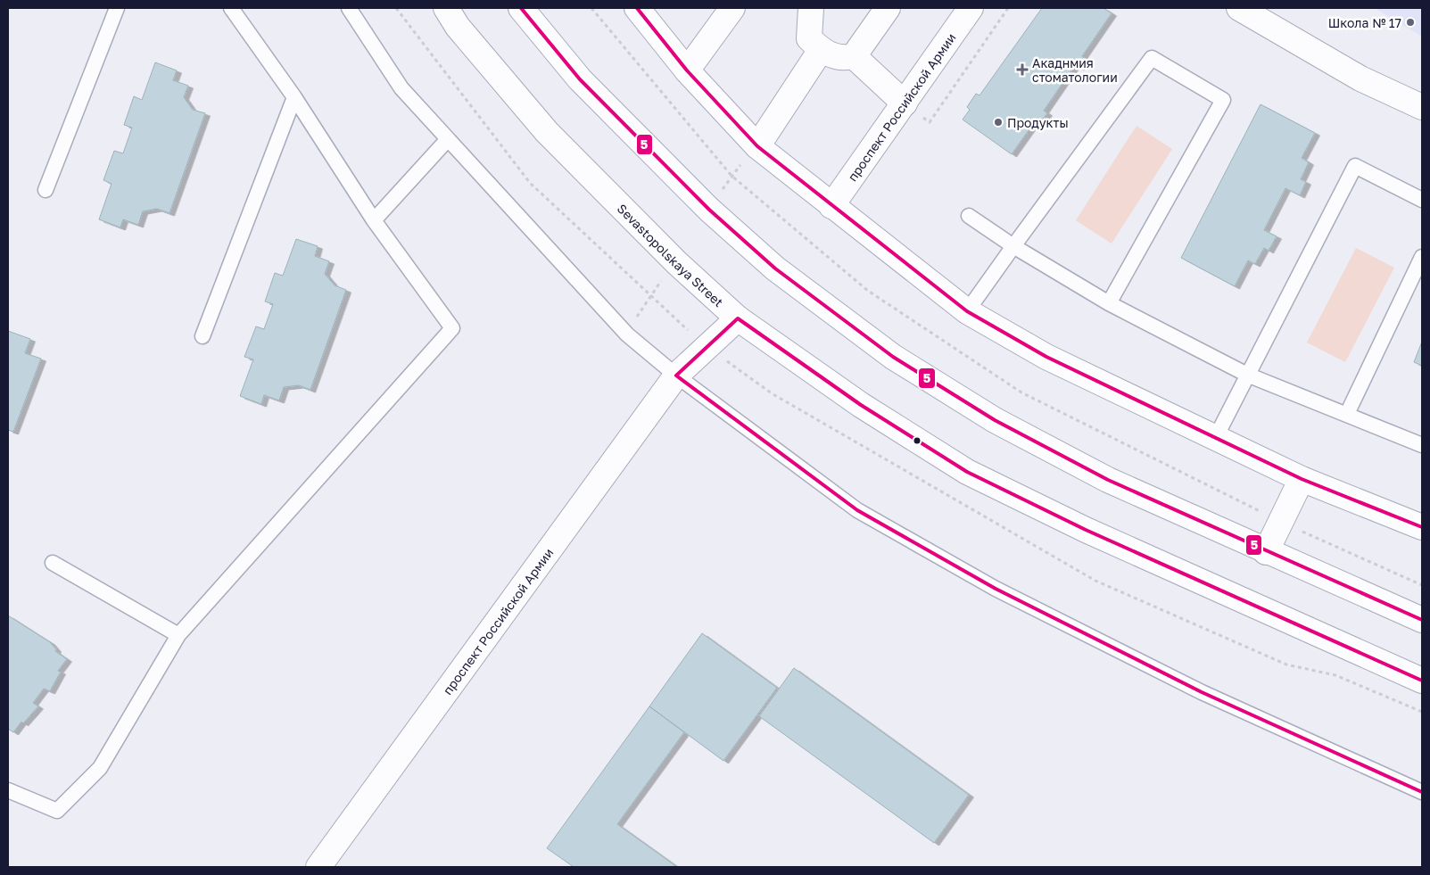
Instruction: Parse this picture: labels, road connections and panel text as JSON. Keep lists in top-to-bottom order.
{
  "streets": {
    "street": ["проспект Российской Армии", "Sevastopolskaya Street"]
  },
  "crossings": [
    ["проспект Российской Армии", "Sevastopolskaya Street"]
  ],
  "places": {
    "other": ["Школа № 17", "Продукты"],
    "health": ["Акаднмия стоматологии"]
  },
  "lines": ["transit line 5"]
}
